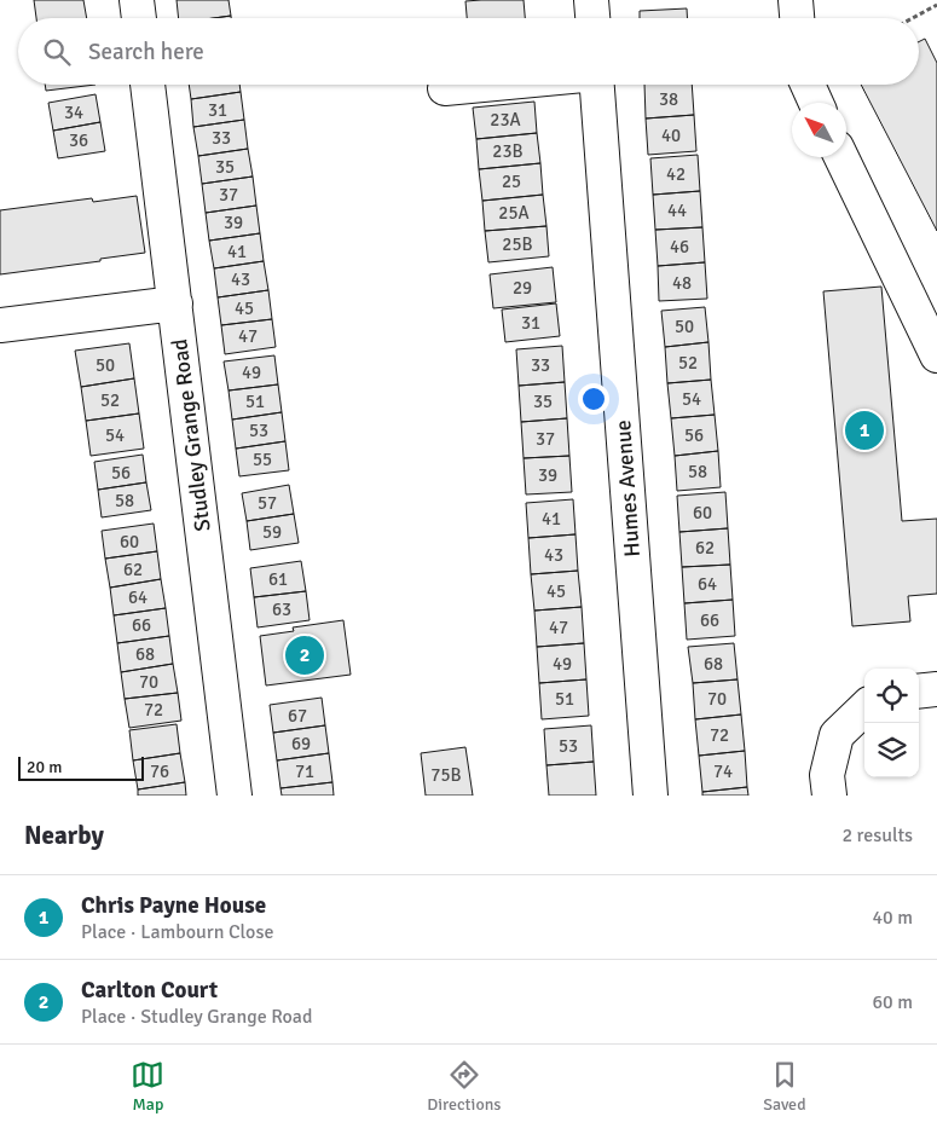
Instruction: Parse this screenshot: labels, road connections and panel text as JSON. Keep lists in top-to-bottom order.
{
  "streets": {
    "street": ["Studley Grange Road", "Humes Avenue"]
  },
  "house_numbers": [
    "38",
    "31",
    "34",
    "23A",
    "40",
    "33",
    "36",
    "23B",
    "35",
    "42",
    "25",
    "37",
    "44",
    "25A",
    "39",
    "25B",
    "46",
    "41",
    "43",
    "48",
    "29",
    "45",
    "31",
    "50",
    "47",
    "52",
    "50",
    "33",
    "49",
    "54",
    "52",
    "51",
    "35",
    "53",
    "54",
    "56",
    "37",
    "55",
    "58",
    "56",
    "39",
    "58",
    "57",
    "60",
    "41",
    "59",
    "60",
    "62",
    "43",
    "62",
    "61",
    "64",
    "45",
    "64",
    "63",
    "66",
    "66",
    "47",
    "68",
    "49",
    "68",
    "70",
    "51",
    "70",
    "72",
    "67",
    "72",
    "69",
    "53",
    "76",
    "71",
    "74",
    "75B"
  ],
  "scale_bar": "20 m",
  "north": "top left",
  "page": {
    "search": "Search here",
    "pins": ["1", "2"],
    "scale": "20 m",
    "heading": ["Nearby", "2 results"],
    "list": [
      {
        "mark": "1",
        "name": "Chris Payne House",
        "note": "Place · Lambourn Close",
        "value": "40 m"
      },
      {
        "mark": "2",
        "name": "Carlton Court",
        "note": "Place · Studley Grange Road",
        "value": "60 m"
      }
    ],
    "nav": ["Map", "Directions", "Saved"]
  }
}
